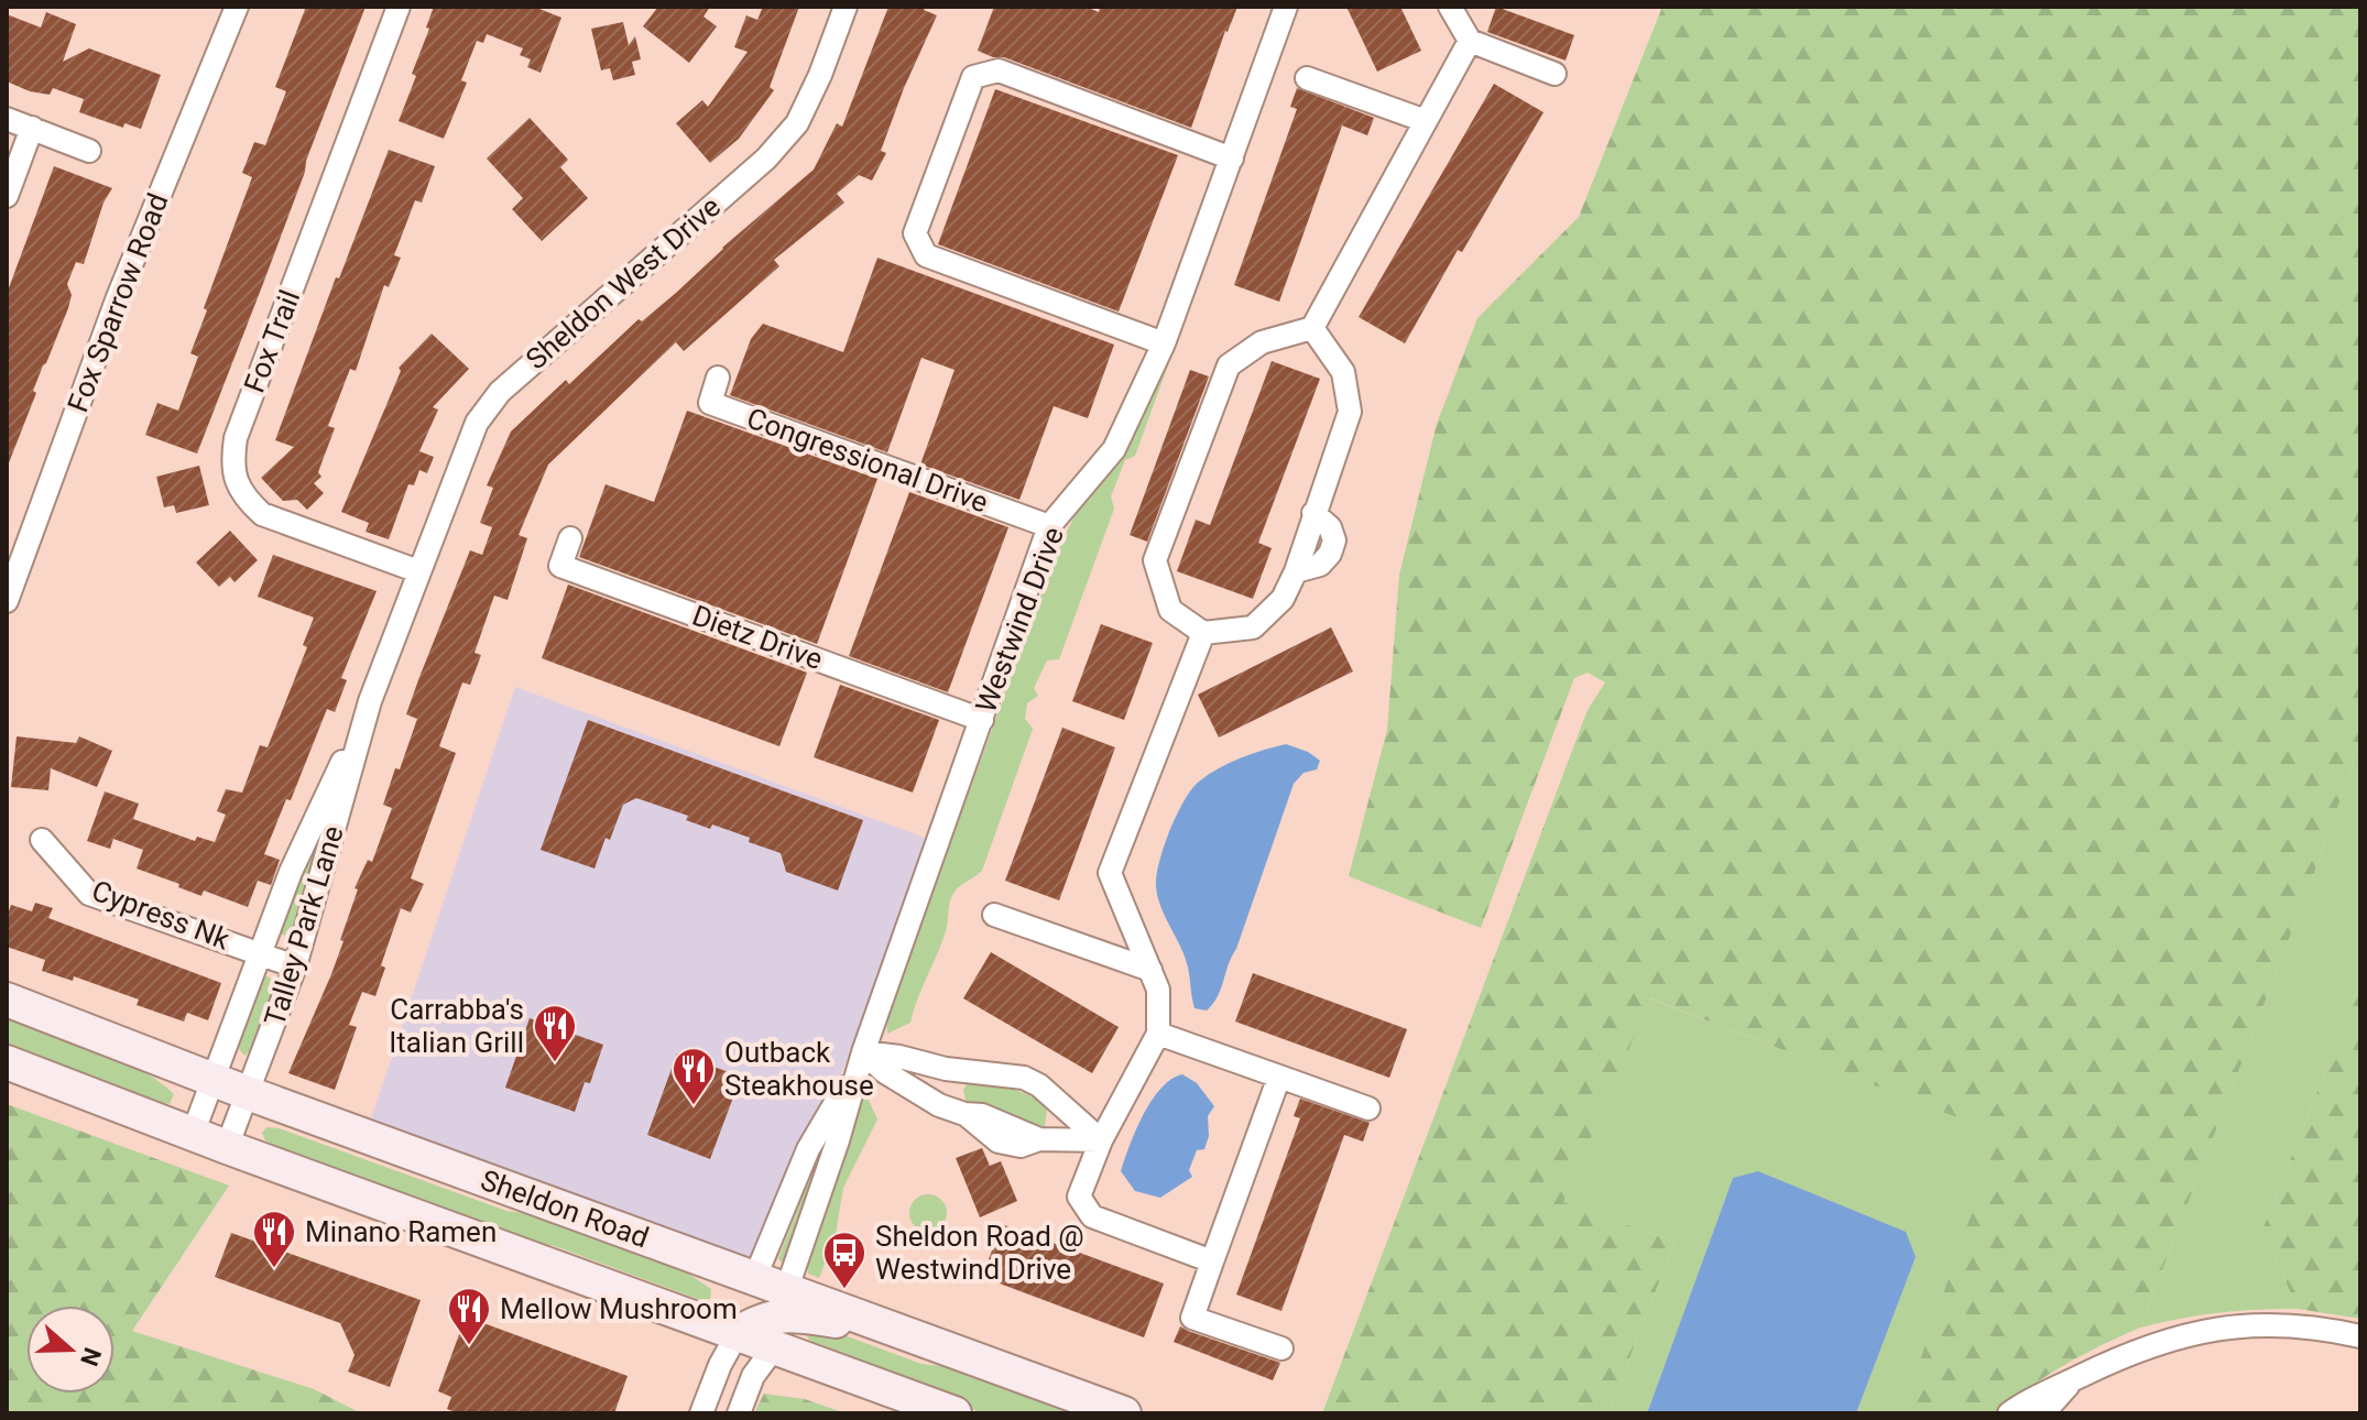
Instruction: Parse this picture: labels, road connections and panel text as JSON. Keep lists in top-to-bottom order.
{
  "streets": {
    "main road": ["Sheldon Road"],
    "street": [
      "Sheldon West Drive",
      "Fox Sparrow Road",
      "Fox Trail",
      "Congressional Drive",
      "Westwind Drive",
      "Dietz Drive",
      "Cypress Nk",
      "Talley Park Lane"
    ]
  },
  "crossings": [
    ["Sheldon West Drive", "Fox Trail"],
    ["Sheldon West Drive", "Talley Park Lane"],
    ["Fox Trail", "Talley Park Lane"],
    ["Congressional Drive", "Westwind Drive"],
    ["Westwind Drive", "Dietz Drive"],
    ["Westwind Drive", "Sheldon Road"],
    ["Cypress Nk", "Talley Park Lane"],
    ["Talley Park Lane", "Sheldon Road"]
  ],
  "places": {
    "restaurant": [
      "Carrabba's Italian Grill",
      "Outback Steakhouse",
      "Minano Ramen",
      "Mellow Mushroom"
    ],
    "bus stop": ["Sheldon Road @ Westwind Drive"]
  },
  "north": "right"
}
